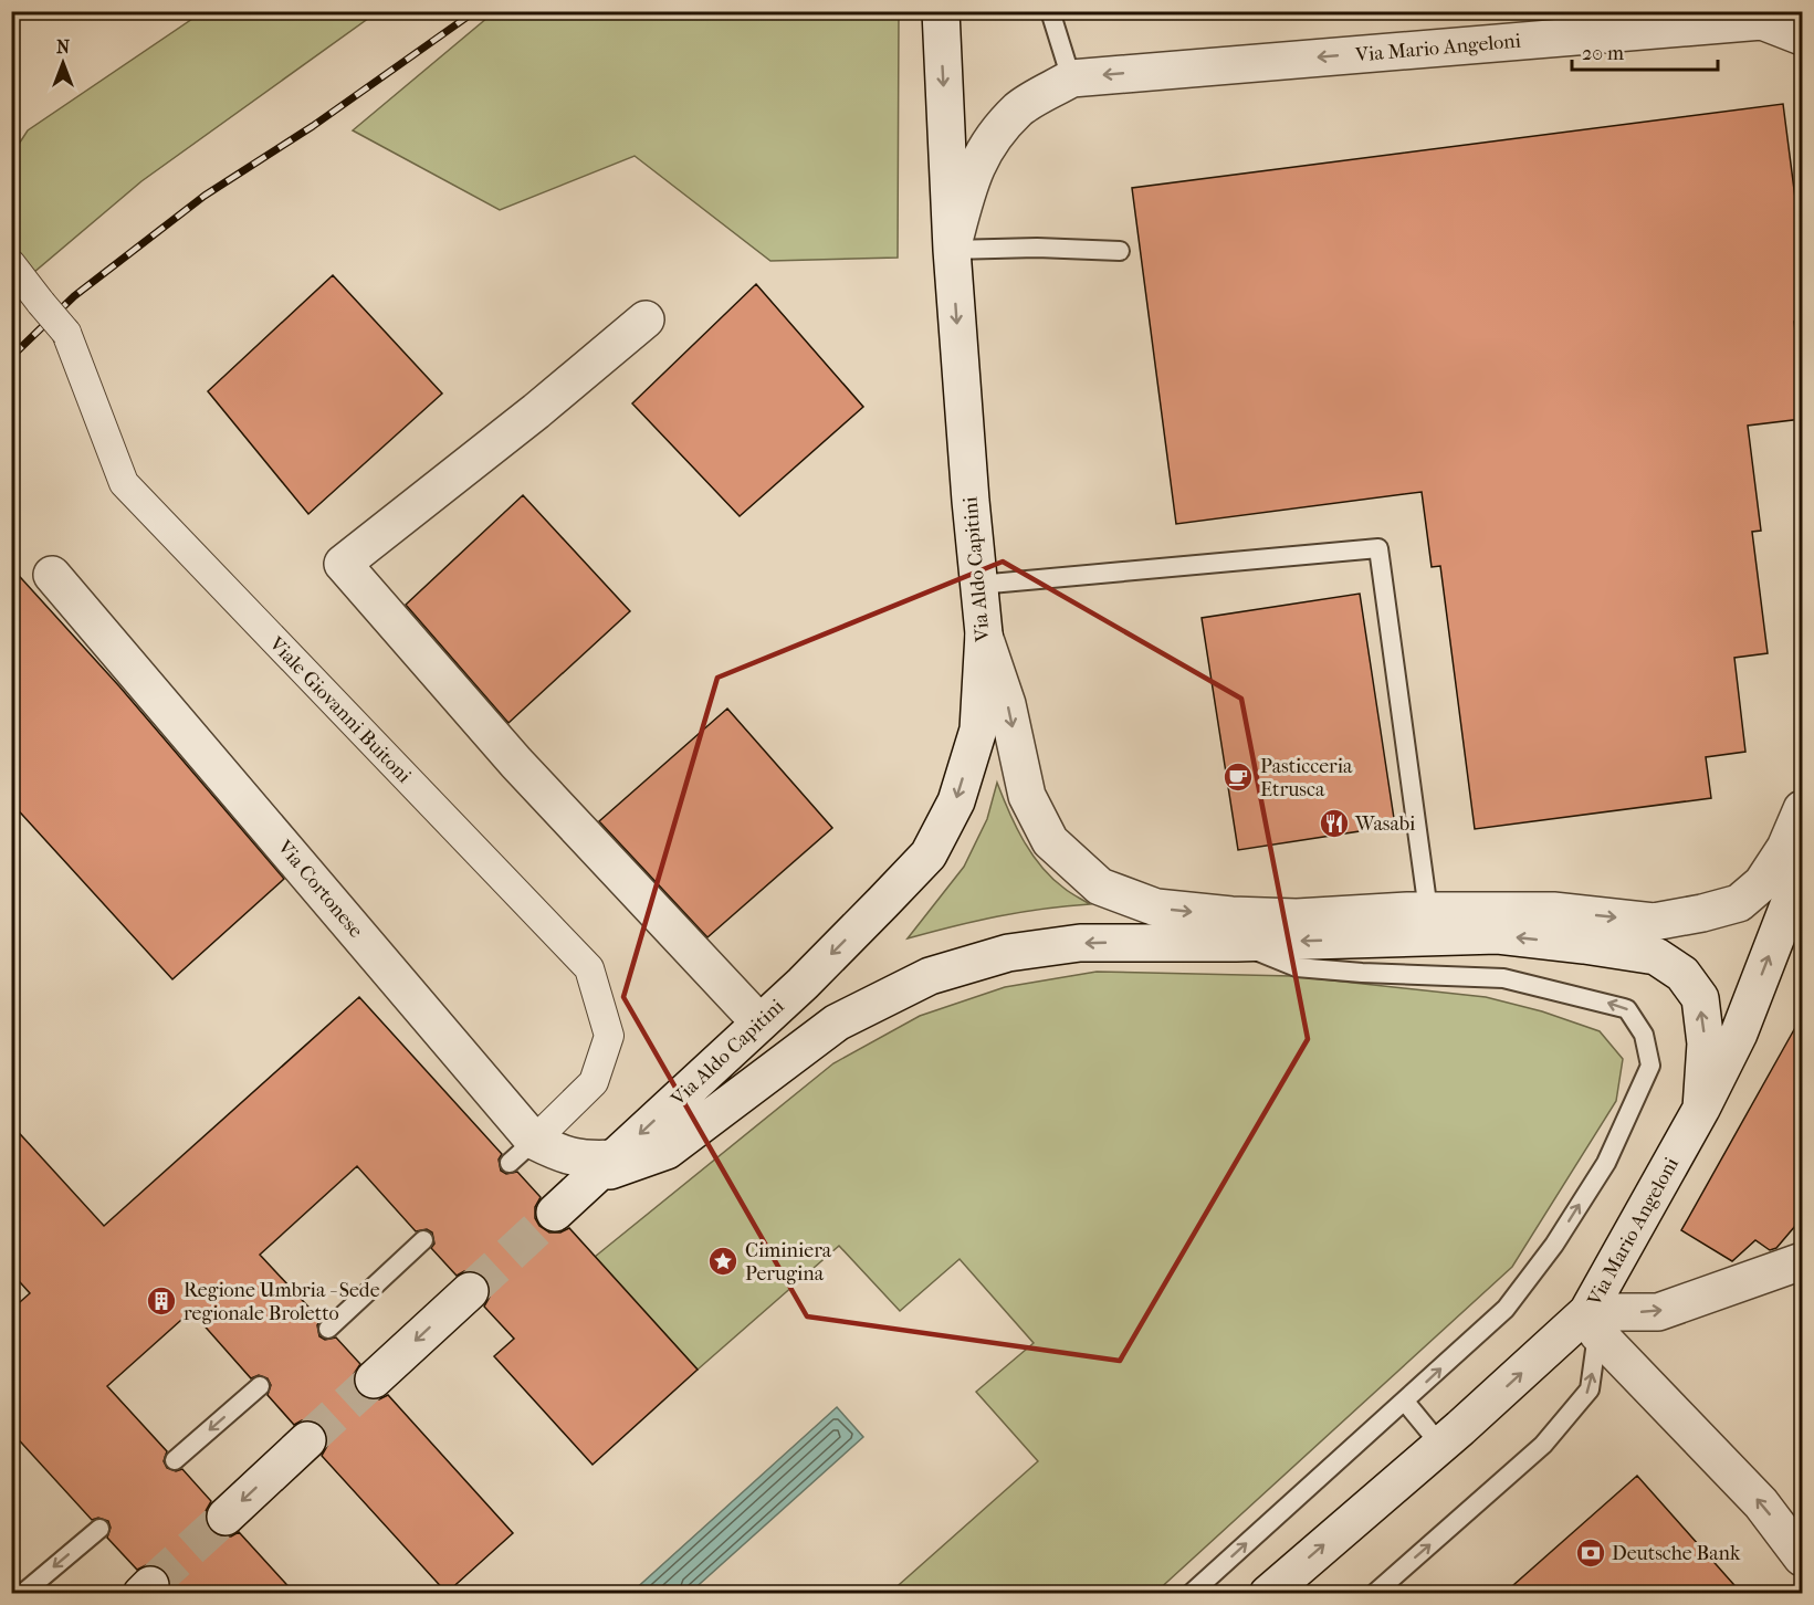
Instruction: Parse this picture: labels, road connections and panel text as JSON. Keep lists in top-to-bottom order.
{
  "streets": {
    "street": [
      "Via Mario Angeloni",
      "Via Aldo Capitini",
      "Viale Giovanni Buitoni",
      "Via Cortonese"
    ]
  },
  "crossings": [
    ["Via Mario Angeloni", "Via Aldo Capitini"],
    ["Via Aldo Capitini", "Via Cortonese"],
    ["Viale Giovanni Buitoni", "Via Cortonese"]
  ],
  "one_way": ["Via Aldo Capitini"],
  "places": {
    "cafe": ["Pasticceria Etrusca"],
    "restaurant": ["Wasabi"],
    "place": ["Ciminiera Perugina"],
    "building": ["Regione Umbria - Sede regionale Broletto"],
    "bank": ["Deutsche Bank"]
  },
  "scale_bar": "20 m",
  "north": "top"
}
